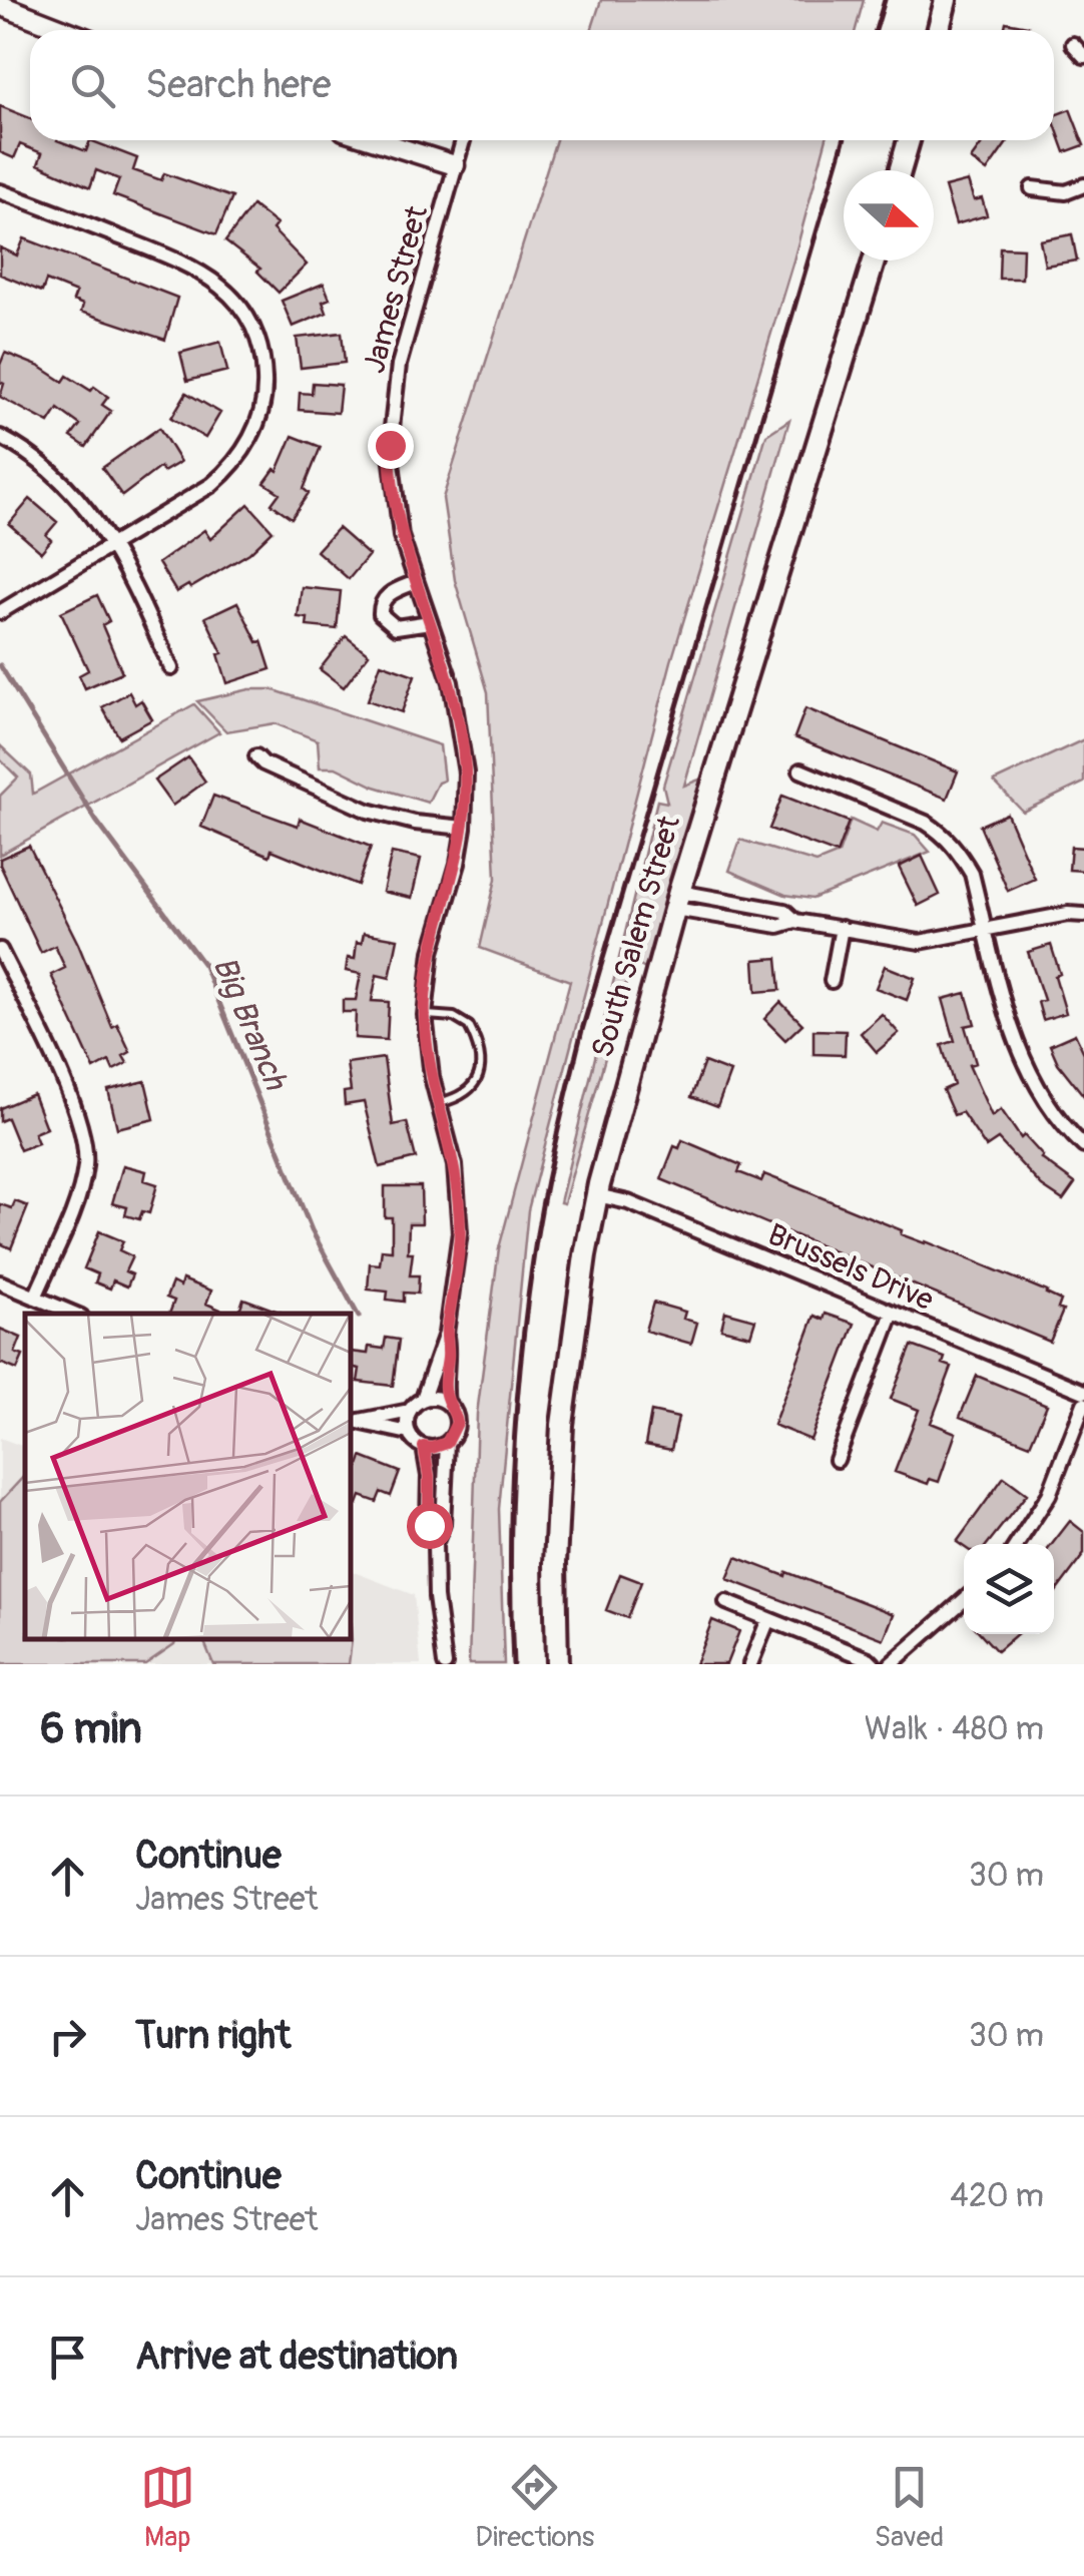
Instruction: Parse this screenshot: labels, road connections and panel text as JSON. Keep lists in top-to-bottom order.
{
  "streets": {
    "main road": ["South Salem Street"],
    "street": ["James Street", "Brussels Drive"]
  },
  "crossings": [
    ["South Salem Street", "Brussels Drive"]
  ],
  "water": ["Big Branch"],
  "north": "right",
  "page": {
    "search": "Search here",
    "heading": ["6 min", "Walk · 480 m"],
    "list": [
      ["Continue", "James Street", "30 m"],
      ["Turn right", "30 m"],
      ["Continue", "James Street", "420 m"],
      "Arrive at destination"
    ],
    "nav": ["Map", "Directions", "Saved"]
  }
}
